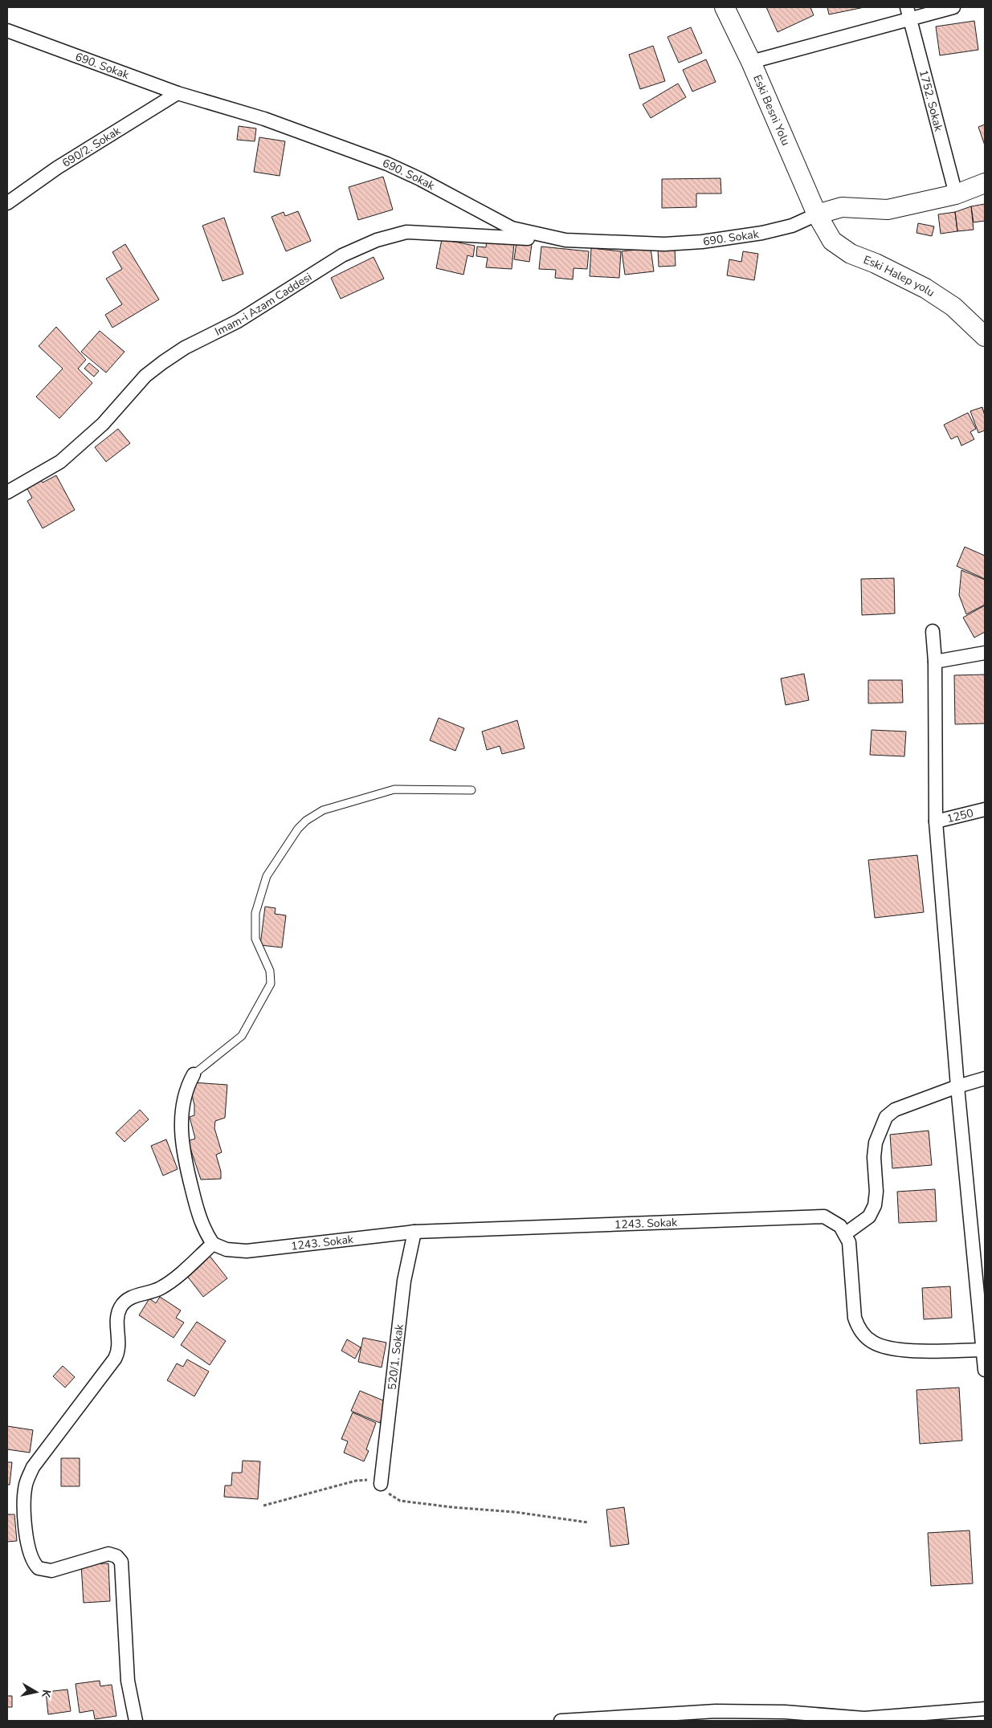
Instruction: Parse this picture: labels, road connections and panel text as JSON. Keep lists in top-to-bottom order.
{
  "streets": {
    "street": [
      "690. Sokak",
      "1752. Sokak",
      "Eski Besni Yolu",
      "690/2. Sokak",
      "Eski Halep yolu",
      "Imam-i Azam Caddesi",
      "1250",
      "1243. Sokak",
      "520/1. Sokak"
    ]
  },
  "crossings": [
    ["690. Sokak", "Eski Besni Yolu"],
    ["690. Sokak", "690/2. Sokak"],
    ["690. Sokak", "Eski Halep yolu"],
    ["690. Sokak", "Imam-i Azam Caddesi"],
    ["Eski Besni Yolu", "Eski Halep yolu"],
    ["1243. Sokak", "520/1. Sokak"]
  ],
  "north": "right"
}
